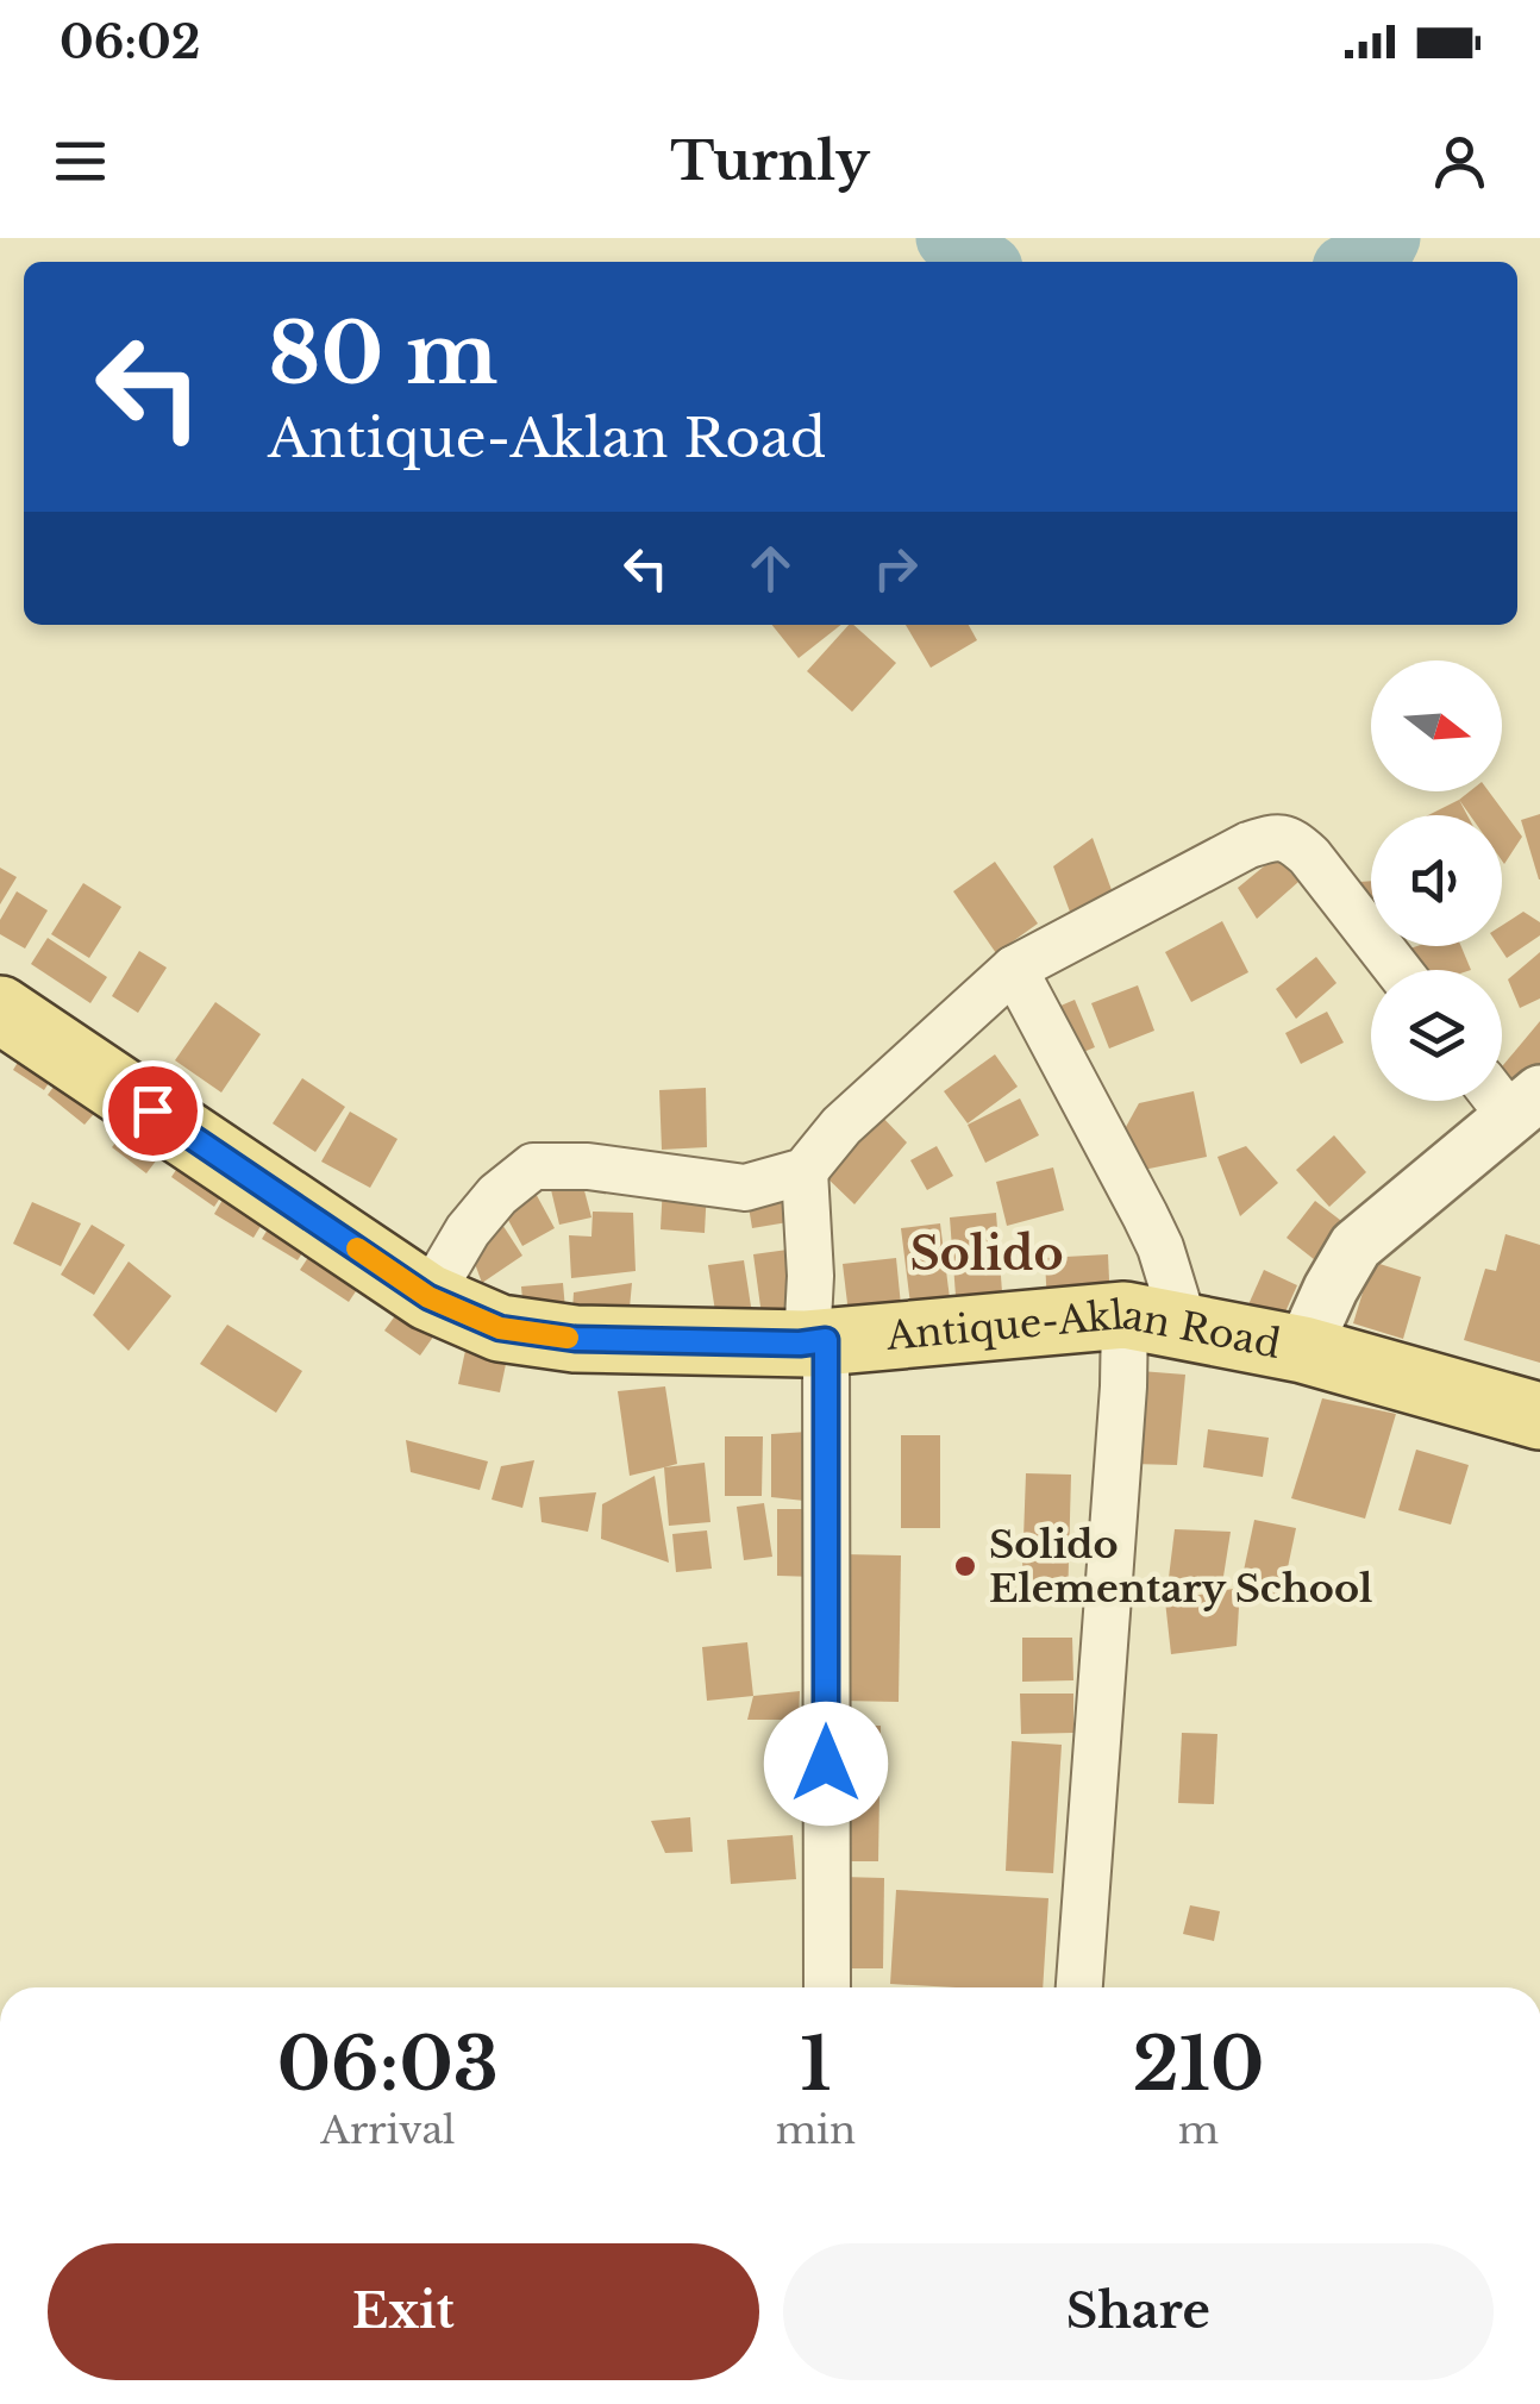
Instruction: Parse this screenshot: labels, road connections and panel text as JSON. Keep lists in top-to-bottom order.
{
  "streets": {
    "main road": ["Antique-Aklan Road"]
  },
  "districts": ["Solido"],
  "places": ["Solido Elementary School"],
  "north": "right",
  "page": {
    "status": "06:02",
    "header": "Turnly",
    "turn": ["80 m", "Antique-Aklan Road"],
    "eta": [
      "06:03",
      "Arrival",
      "1",
      "min",
      "210",
      "m"
    ],
    "buttons": ["Exit", "Share"]
  }
}
